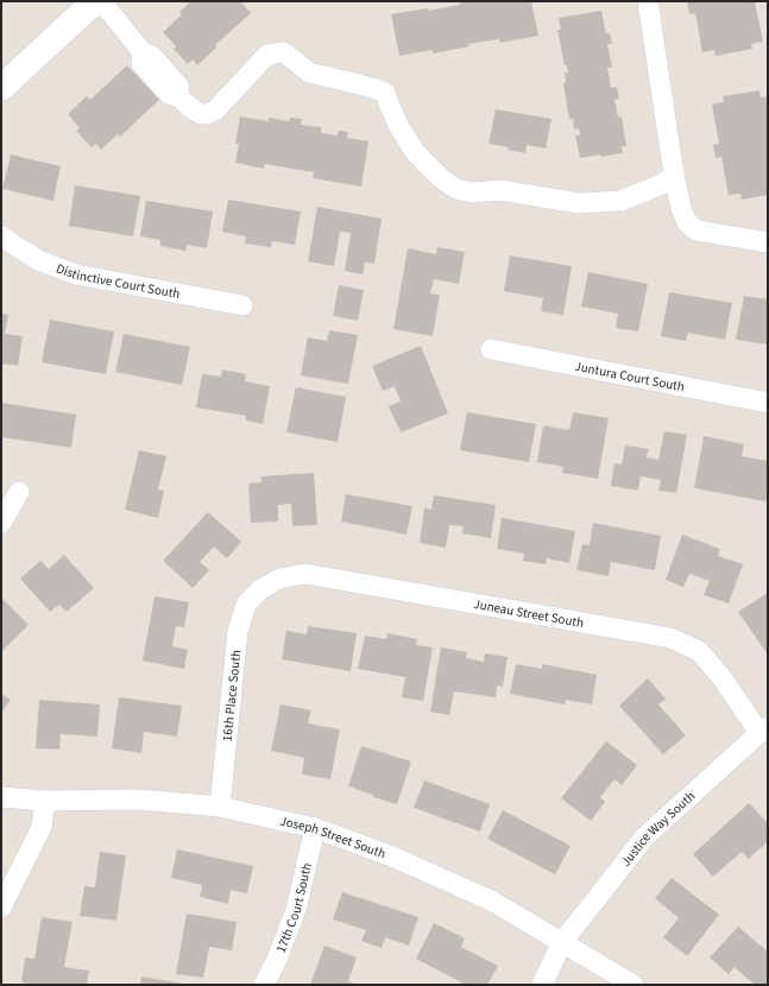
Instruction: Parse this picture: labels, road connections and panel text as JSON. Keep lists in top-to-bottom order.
{
  "streets": {
    "street": [
      "Distinctive Court South",
      "Juntura Court South",
      "Juneau Street South",
      "16th Place South",
      "Justice Way South",
      "Joseph Street South",
      "17th Court South"
    ]
  },
  "crossings": [
    ["Juneau Street South", "16th Place South"],
    ["Juneau Street South", "Justice Way South"],
    ["16th Place South", "Joseph Street South"],
    ["Justice Way South", "Joseph Street South"],
    ["Joseph Street South", "17th Court South"]
  ]
}
